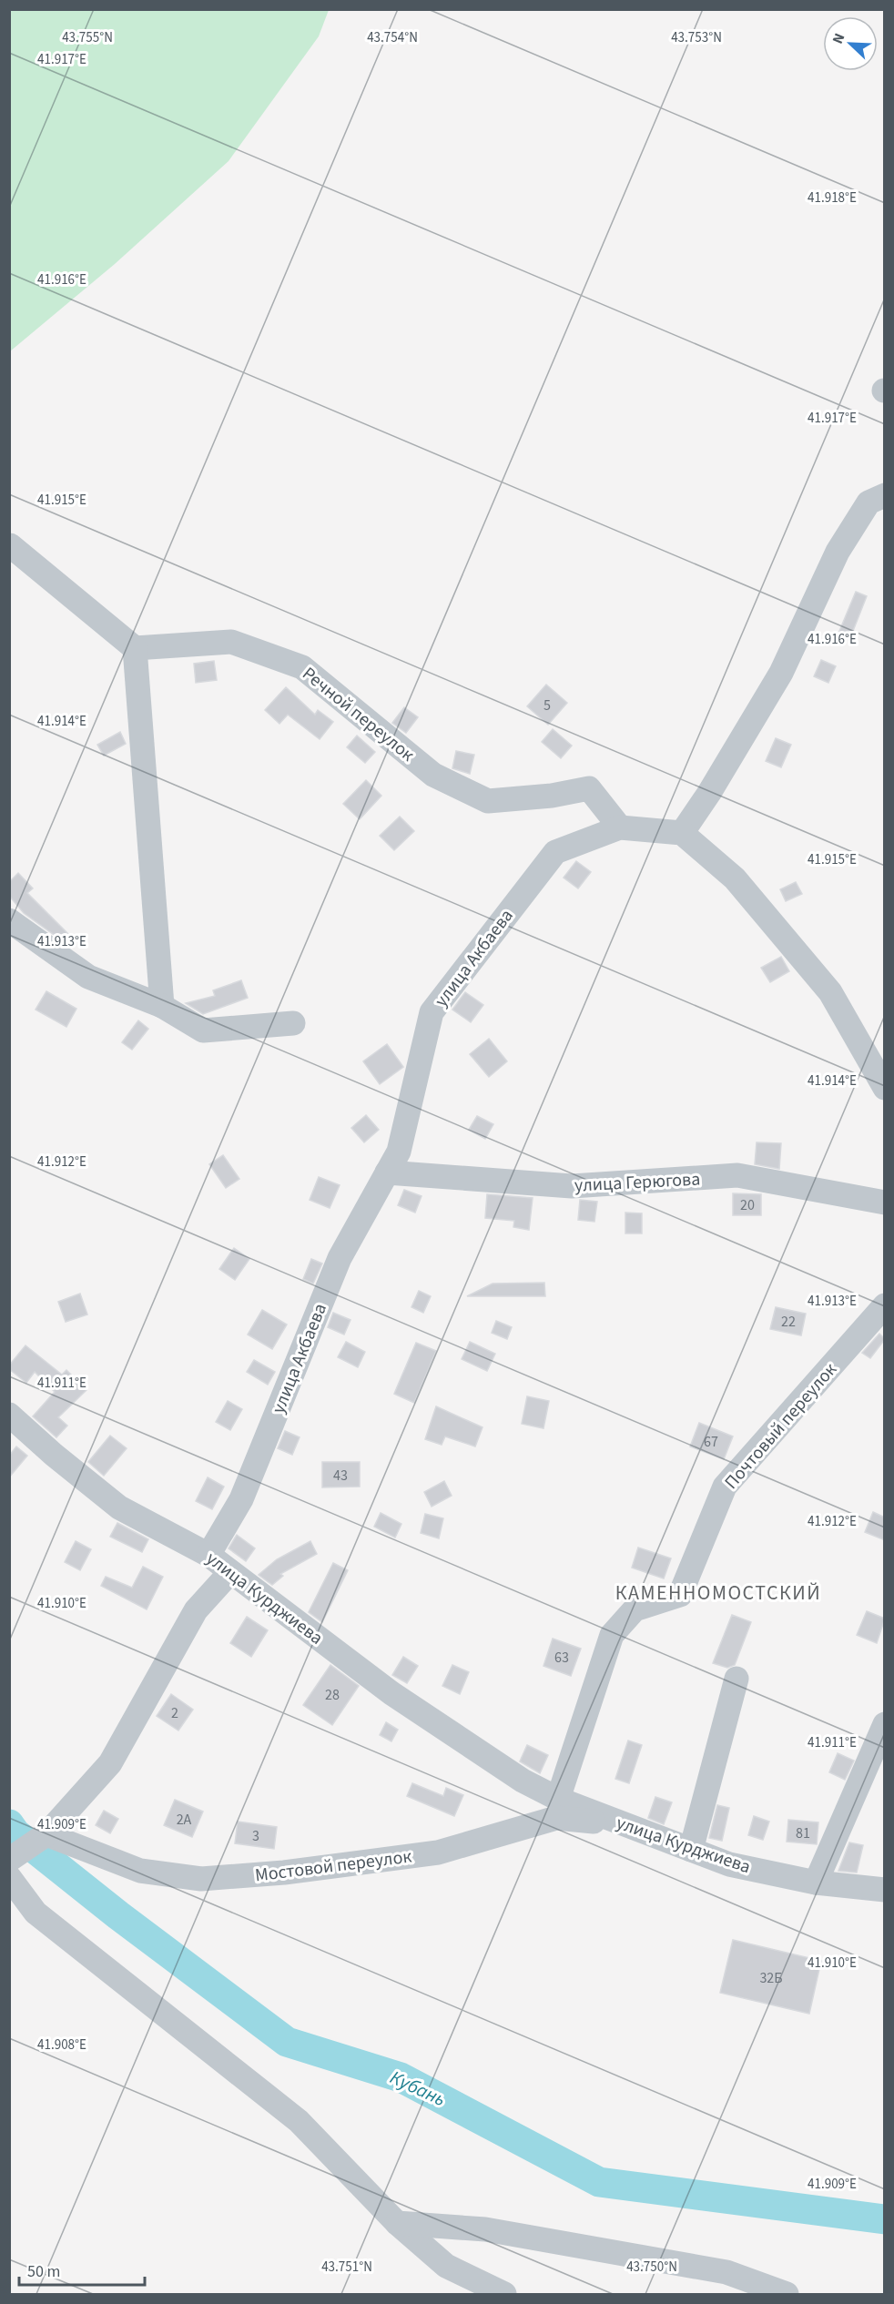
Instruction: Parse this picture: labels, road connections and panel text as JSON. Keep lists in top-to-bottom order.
{
  "streets": {
    "street": [
      "Речной переулок",
      "улица Акбаева",
      "улица Герюгова",
      "Почтовый переулок",
      "улица Курджиева",
      "Мостовой переулок"
    ]
  },
  "crossings": [
    ["Речной переулок", "улица Акбаева"],
    ["улица Акбаева", "улица Герюгова"],
    ["улица Акбаева", "улица Курджиева"],
    ["Почтовый переулок", "улица Курджиева"],
    ["улица Курджиева", "Мостовой переулок"]
  ],
  "districts": ["КАМЕННОМОСТСКИЙ"],
  "water": ["Кубань"],
  "house_numbers": [
    "5",
    "20",
    "22",
    "67",
    "43",
    "63",
    "28",
    "2",
    "2А",
    "81",
    "3",
    "32Б"
  ],
  "scale_bar": "50 m",
  "north": "top left",
  "coordinates": [
    "43.755°N",
    "43.754°N",
    "43.753°N",
    "41.917°E",
    "41.918°E",
    "41.916°E",
    "41.915°E",
    "41.914°E",
    "41.913°E",
    "41.912°E",
    "41.911°E",
    "41.910°E",
    "41.909°E",
    "41.908°E",
    "43.751°N",
    "43.750°N"
  ]
}
